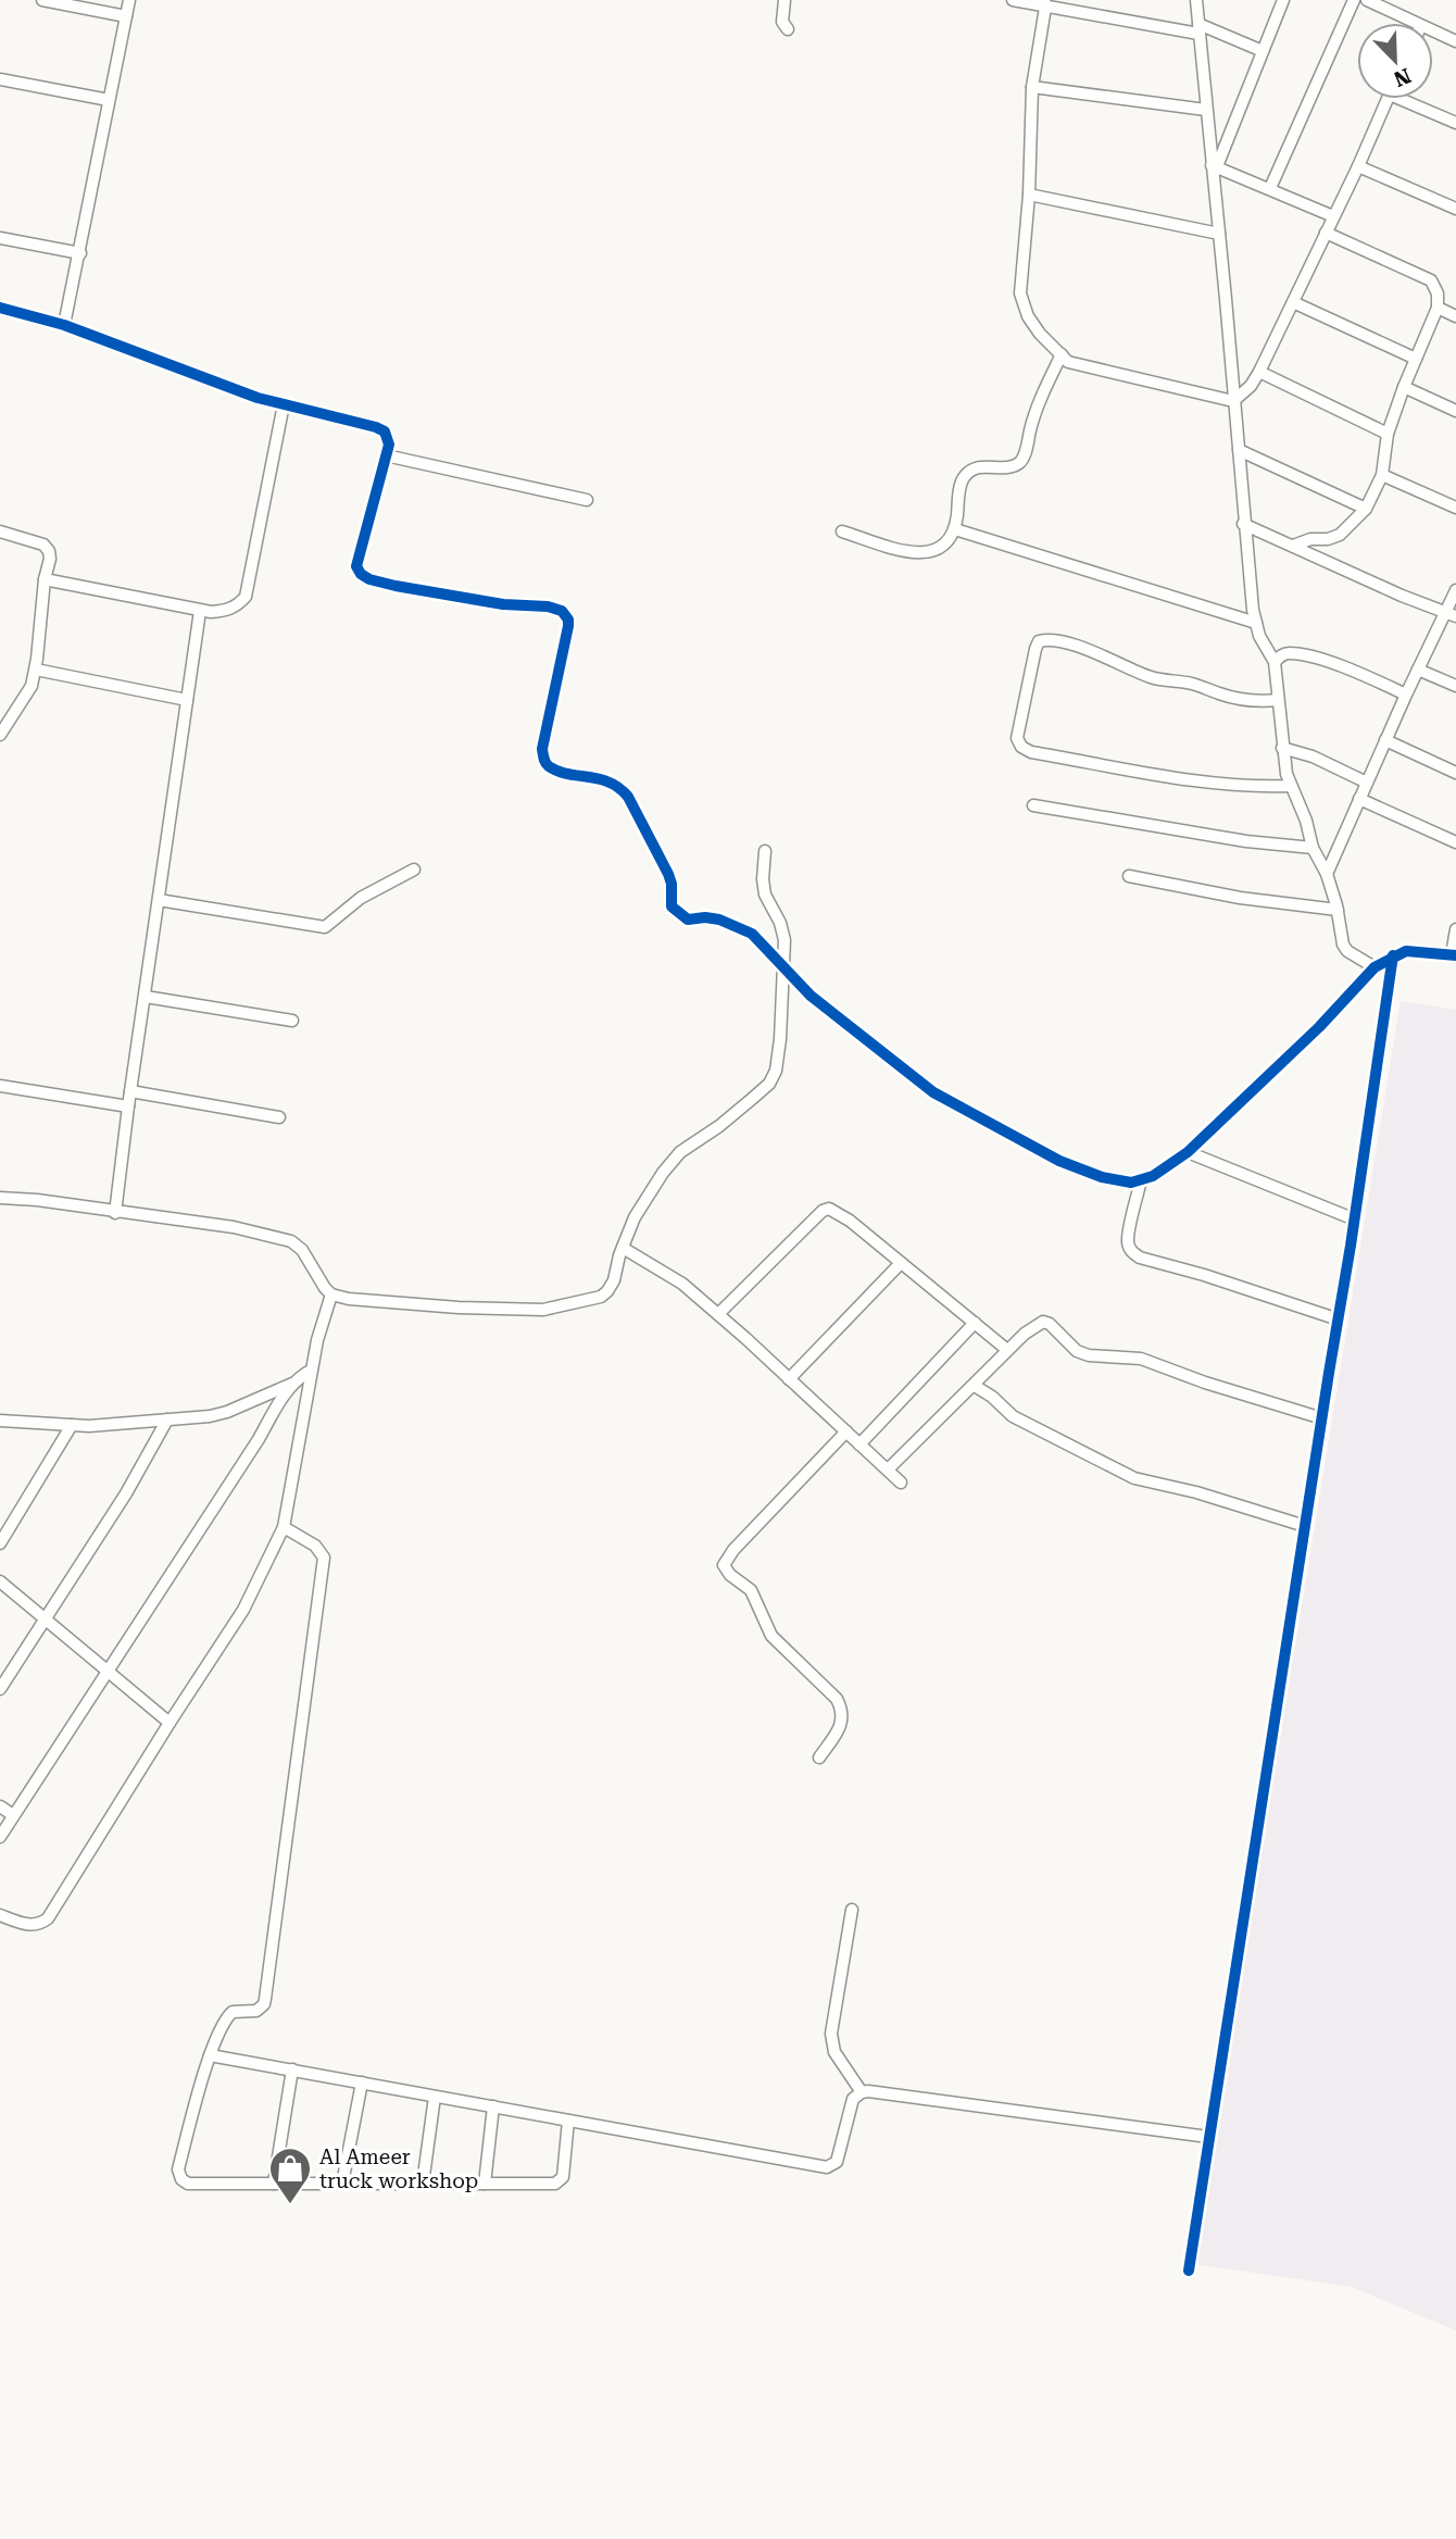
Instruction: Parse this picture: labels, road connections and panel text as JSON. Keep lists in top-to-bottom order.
{
  "places": {
    "shop": ["Al Ameer truck workshop"]
  },
  "north": "bottom right"
}
